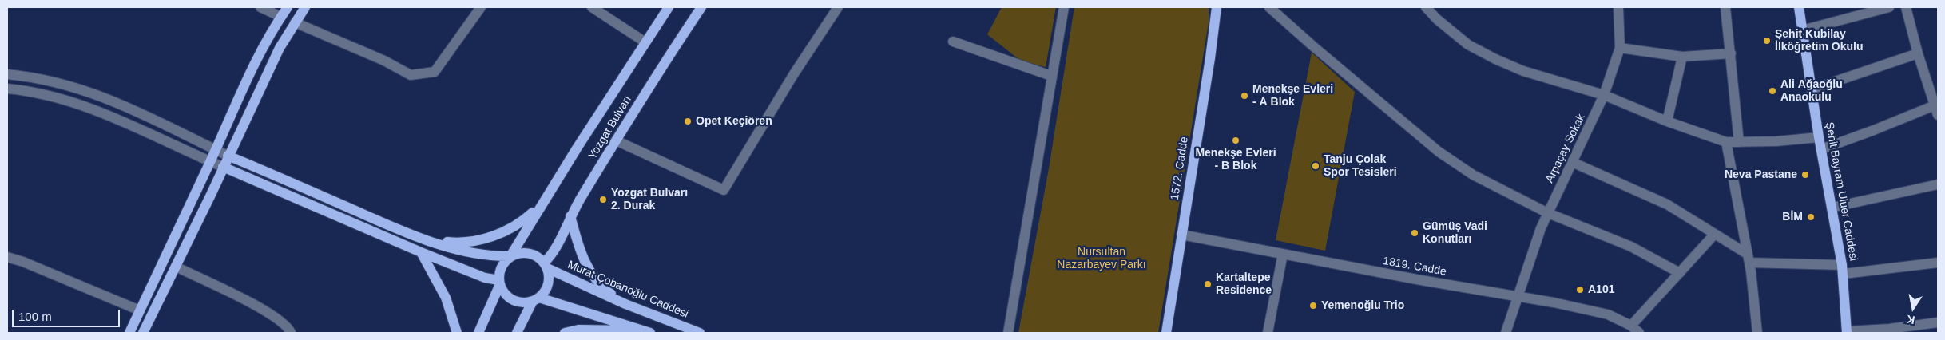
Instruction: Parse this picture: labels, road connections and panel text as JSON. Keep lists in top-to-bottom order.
{
  "streets": {
    "main road": [
      "Yozgat Bulvarı",
      "1572. Cadde",
      "Şehit Bayram Uluer Caddesi",
      "Murat Çobanoğlu Caddesi"
    ],
    "street": ["Arpaçay Sokak", "1819. Cadde"]
  },
  "crossings": [
    ["Yozgat Bulvarı", "Murat Çobanoğlu Caddesi"],
    ["Arpaçay Sokak", "1819. Cadde"],
    ["1572. Cadde", "1819. Cadde"]
  ],
  "parks": ["Nursultan Nazarbayev Parkı"],
  "places": [
    "Şehit Kubilay İlköğretim Okulu",
    "Ali Ağaoğlu Anaokulu",
    "Menekşe Evleri - A Blok",
    "Opet Keçiören",
    "Menekşe Evleri - B Blok",
    "Tanju Çolak Spor Tesisleri",
    "Neva Pastane",
    "Yozgat Bulvarı 2. Durak",
    "BİM",
    "Gümüş Vadi Konutları",
    "Kartaltepe Residence",
    "A101",
    "Yemenoğlu Trio"
  ],
  "scale_bar": "100 m",
  "north": "bottom"
}
